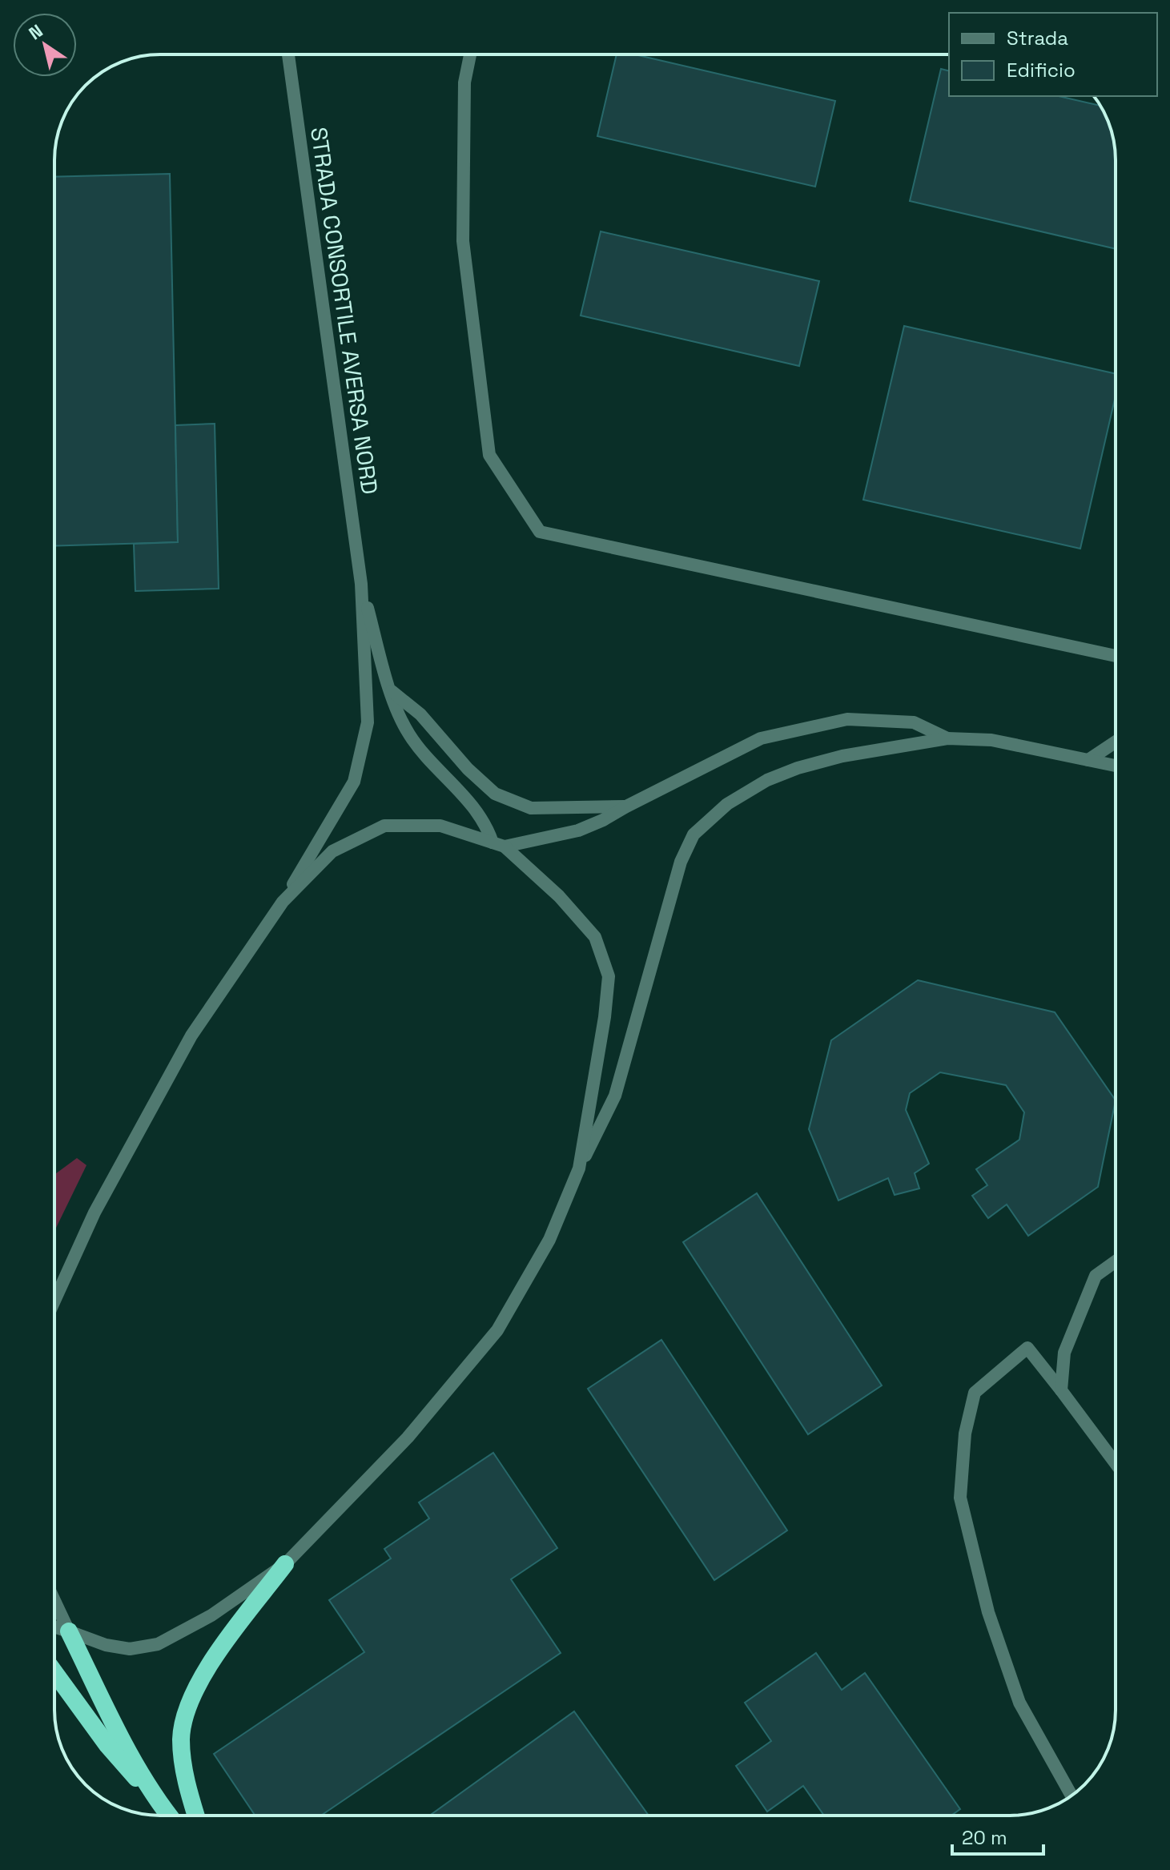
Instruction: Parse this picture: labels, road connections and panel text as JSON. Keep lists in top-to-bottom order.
{
  "streets": {
    "street": ["STRADA CONSORTILE AVERSA NORD"]
  },
  "legend": ["Strada", "Edificio"],
  "scale_bar": "20 m",
  "north": "top left"
}
